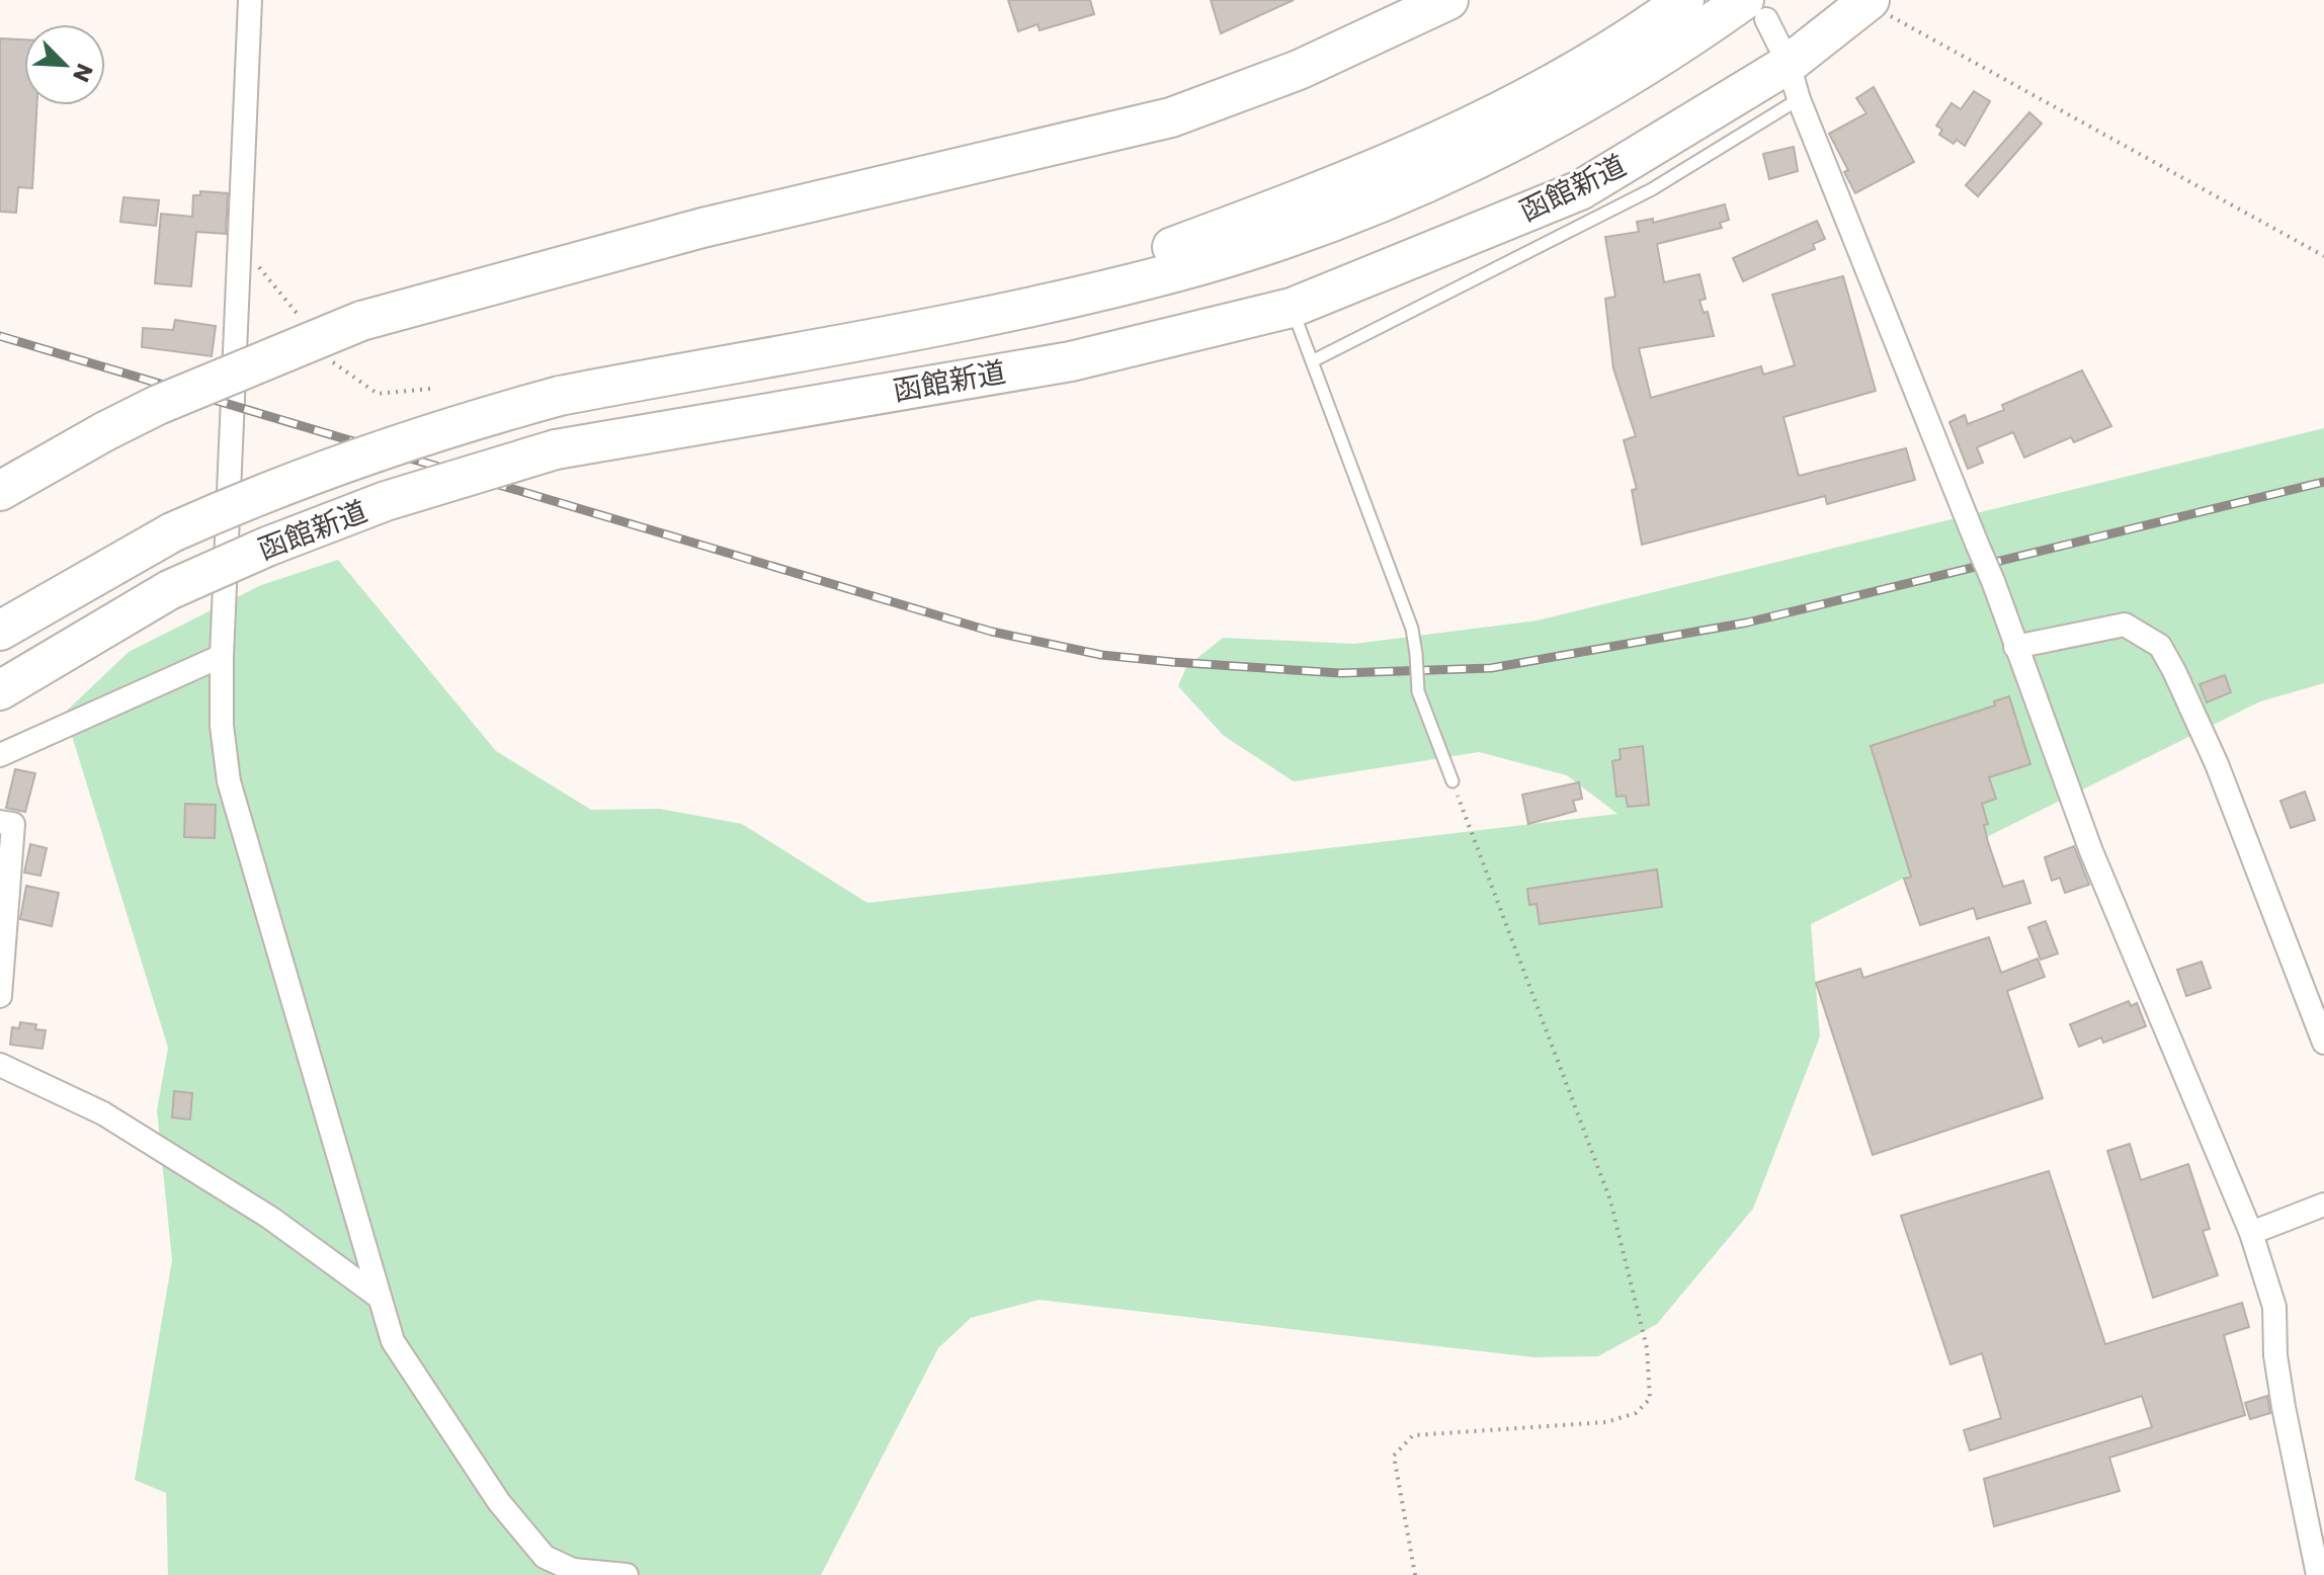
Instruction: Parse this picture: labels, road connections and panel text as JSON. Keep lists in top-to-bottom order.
{
  "streets": {
    "highway": ["函館新道"]
  },
  "north": "bottom right"
}
